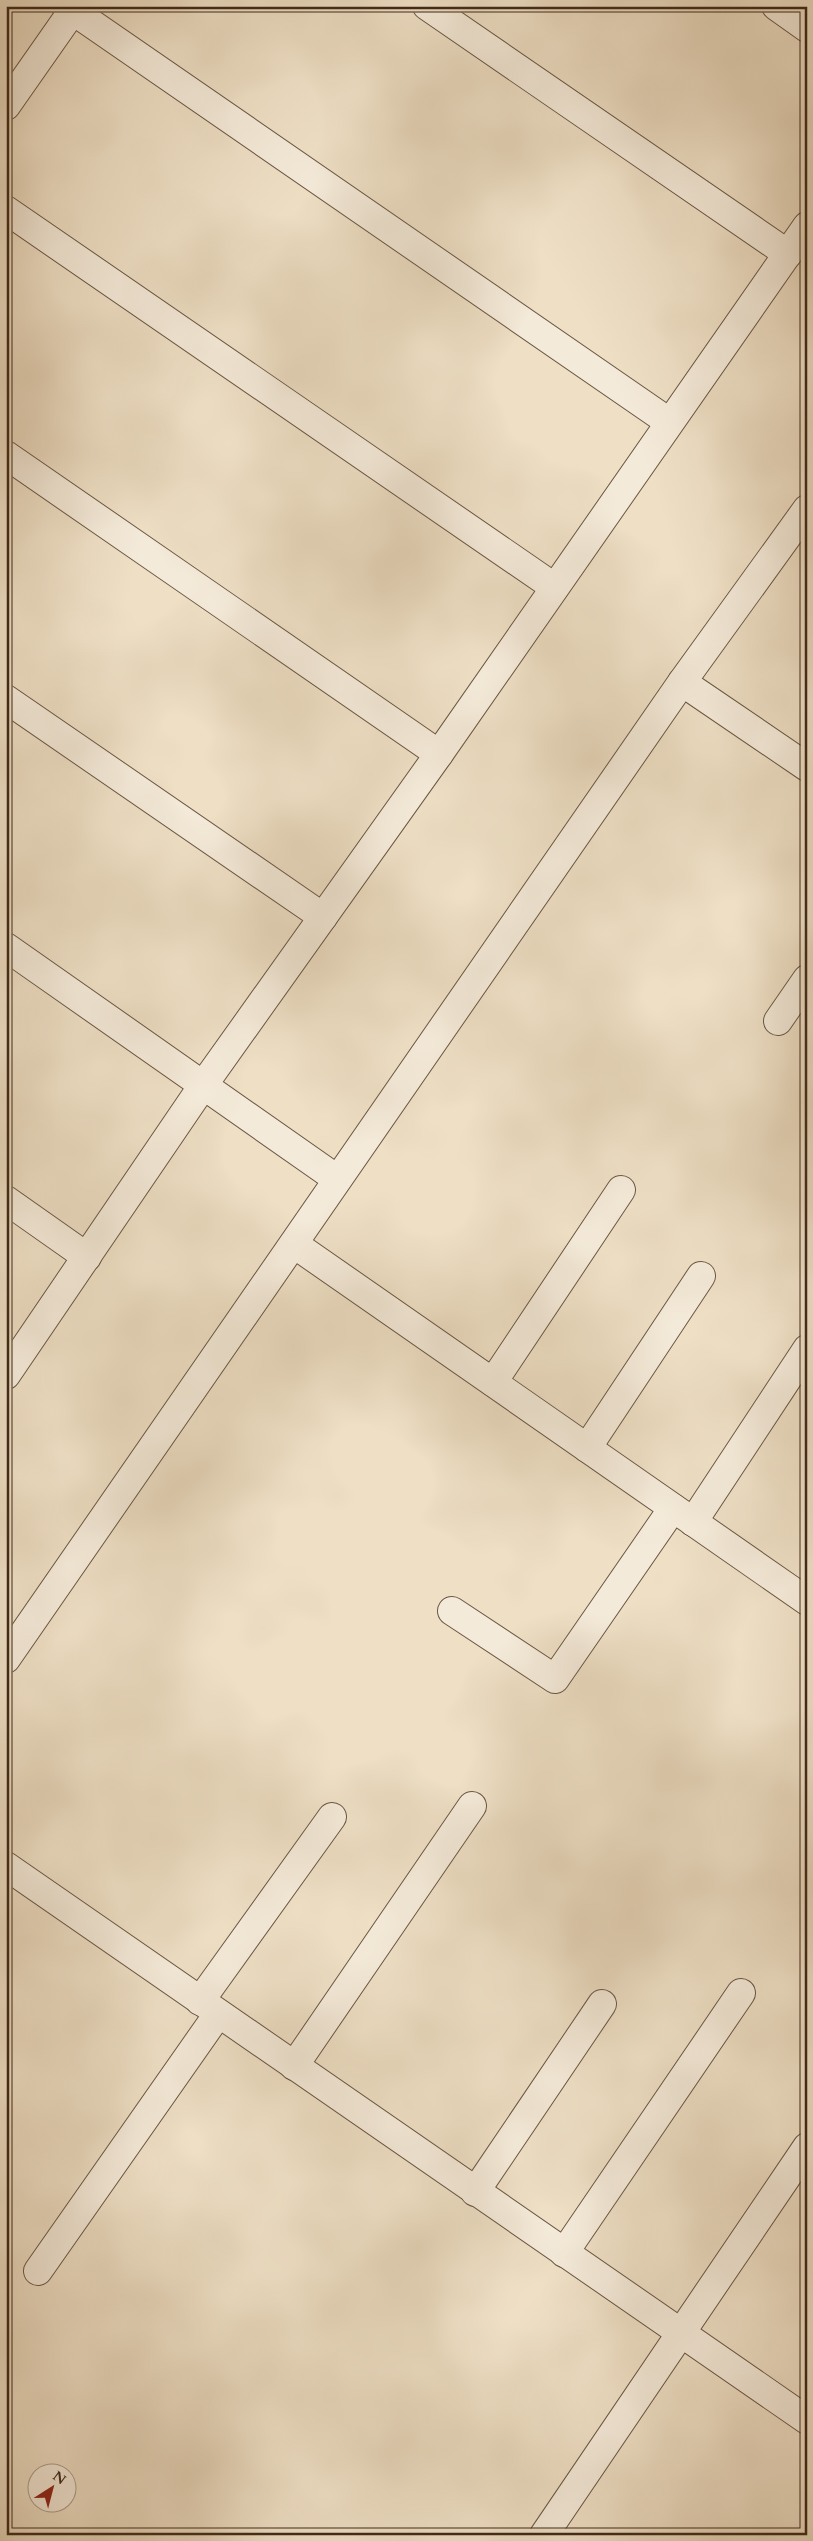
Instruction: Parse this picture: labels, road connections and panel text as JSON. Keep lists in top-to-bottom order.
{
  "north": "top right"
}
